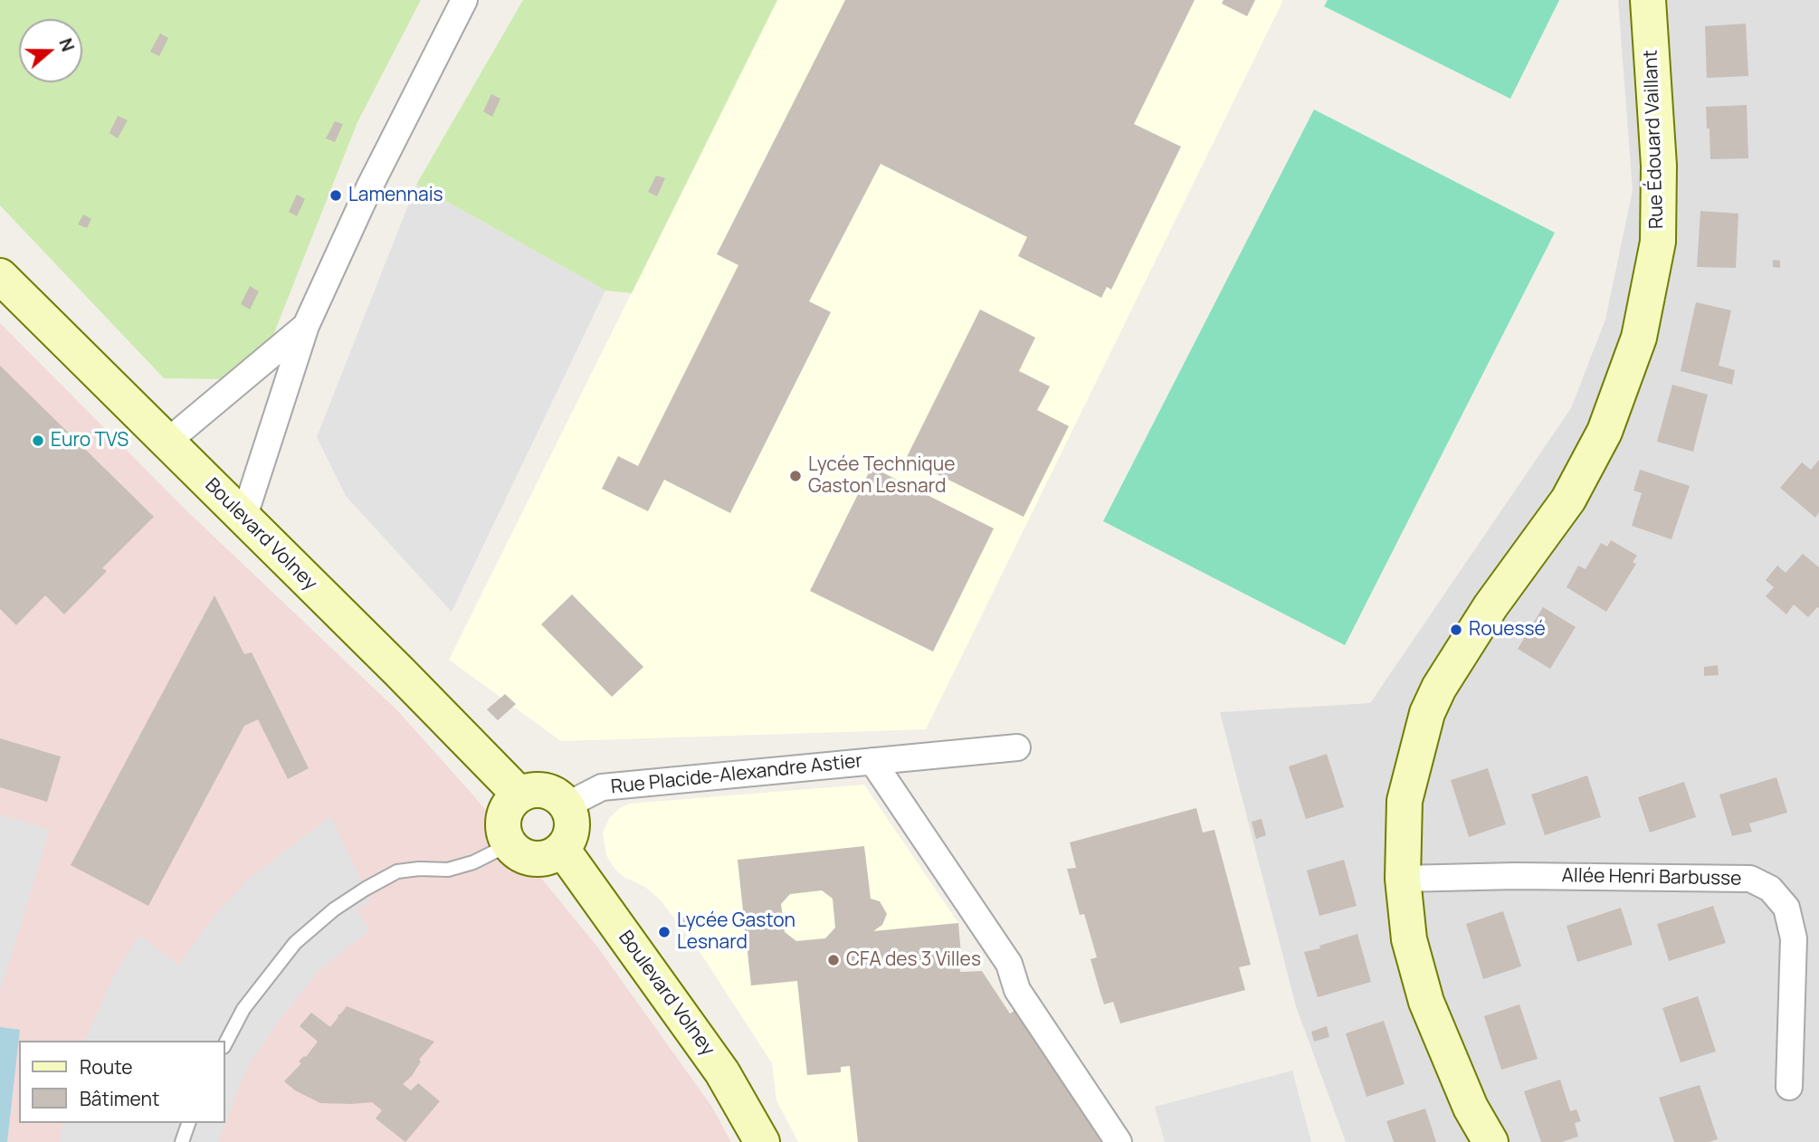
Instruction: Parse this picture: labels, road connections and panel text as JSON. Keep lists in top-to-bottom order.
{
  "streets": {
    "street": [
      "Rue Édouard Vaillant",
      "Boulevard Volney",
      "Rue Placide-Alexandre Astier",
      "Allée Henri Barbusse"
    ]
  },
  "crossings": [
    ["Rue Édouard Vaillant", "Allée Henri Barbusse"],
    ["Boulevard Volney", "Rue Placide-Alexandre Astier"]
  ],
  "places": [
    "Lamennais",
    "Euro TVS",
    "Lycée Technique Gaston Lesnard",
    "Rouessé",
    "Lycée Gaston Lesnard",
    "CFA des 3 Villes"
  ],
  "legend": ["Route", "Bâtiment"],
  "north": "right"
}
